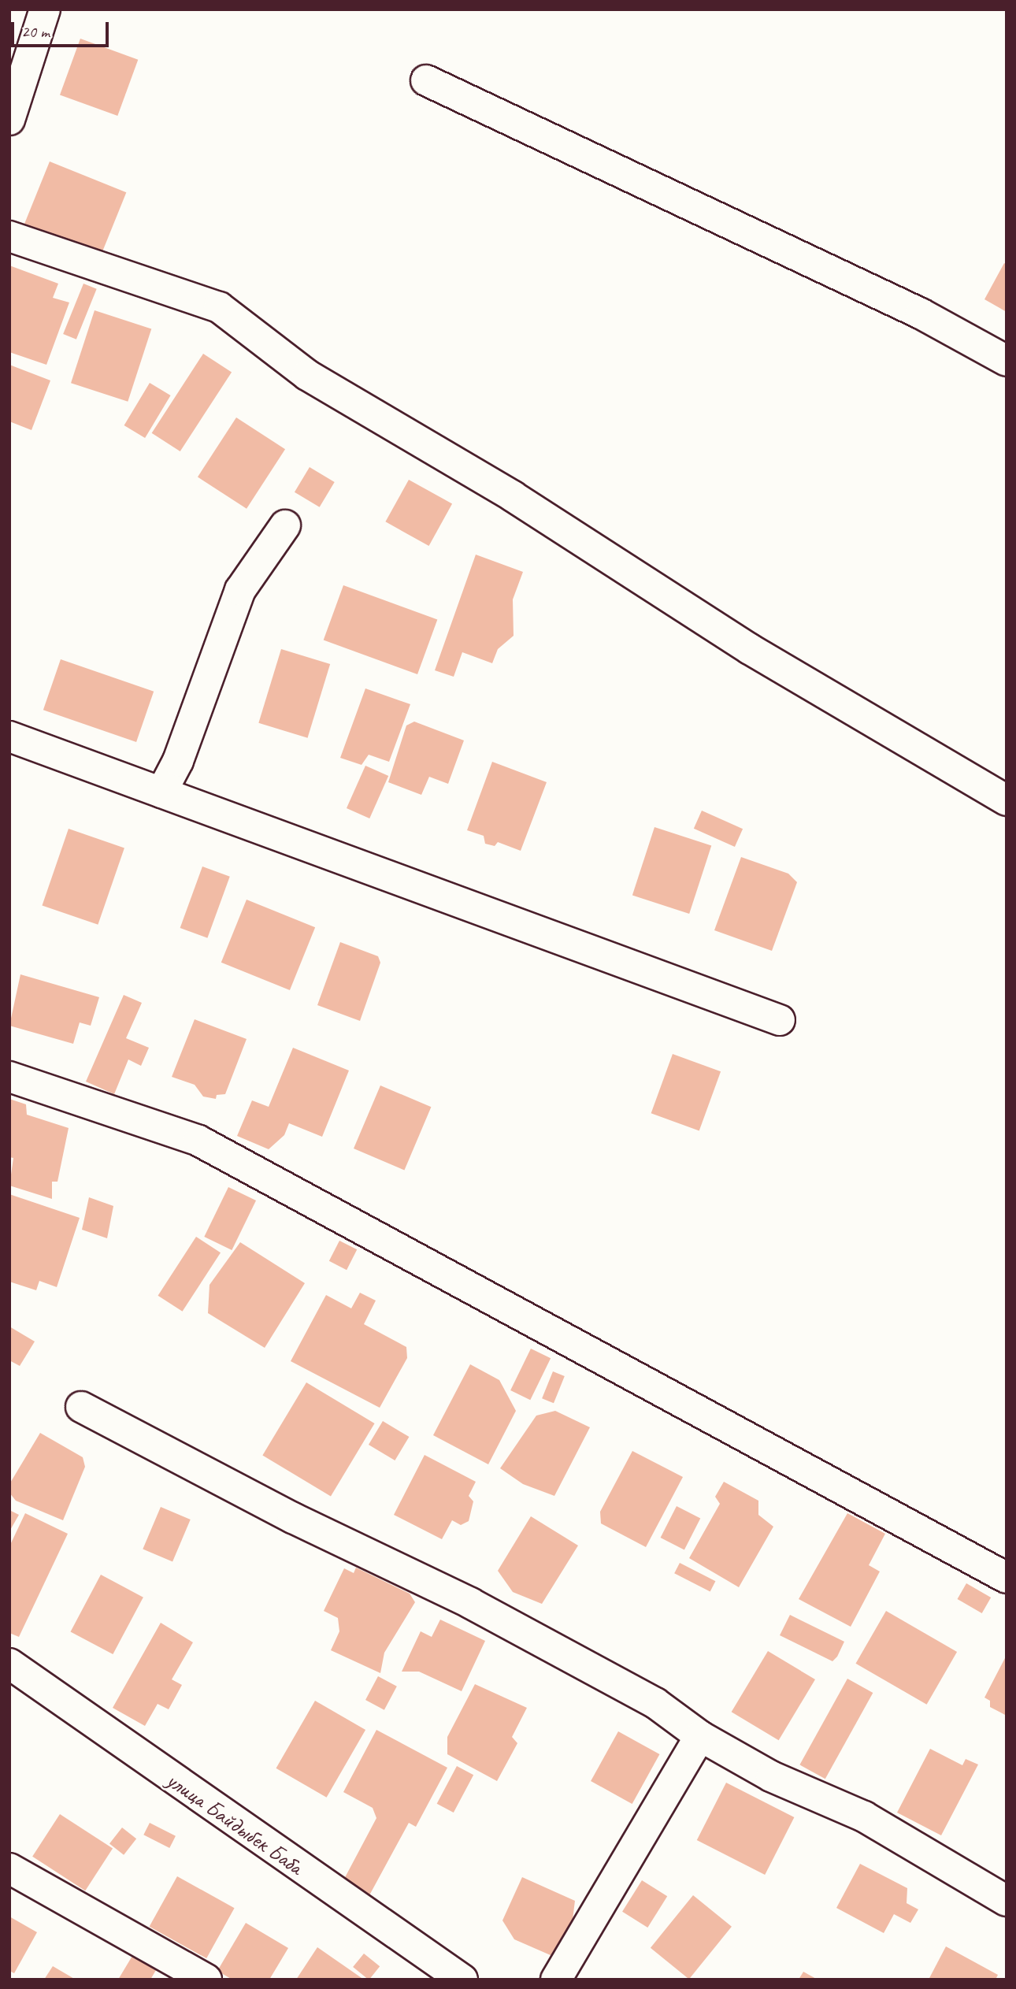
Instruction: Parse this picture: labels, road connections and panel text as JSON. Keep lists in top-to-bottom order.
{
  "streets": {
    "street": ["улица Байдыбек Баба"]
  },
  "scale_bar": "20 m"
}
